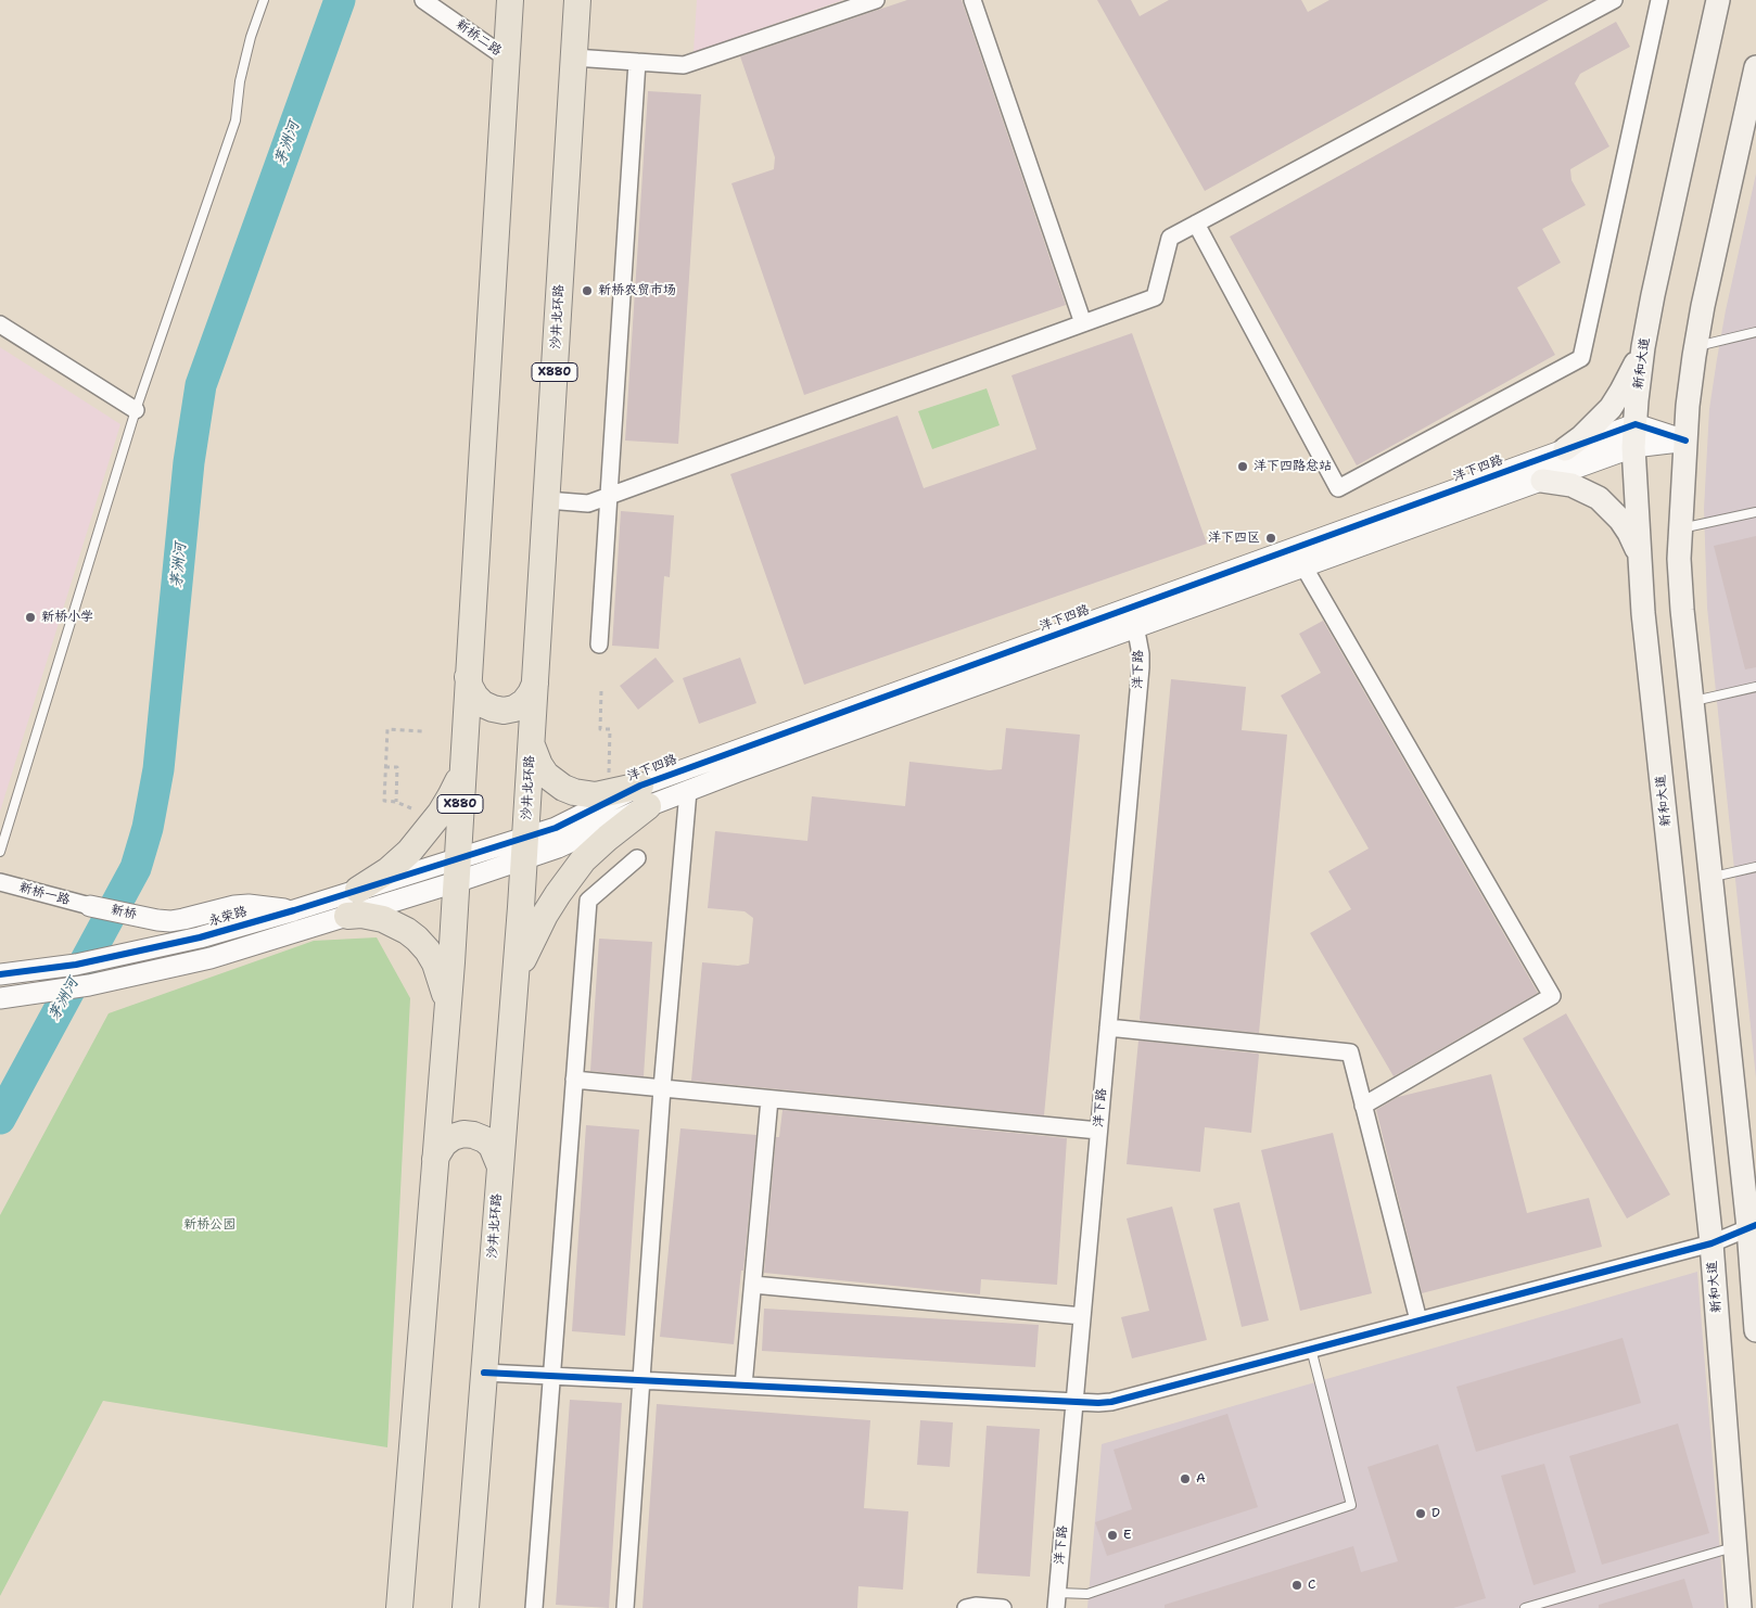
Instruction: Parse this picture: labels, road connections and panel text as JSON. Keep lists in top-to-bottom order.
{
  "streets": {
    "main road": ["沙井北环路", "新和大道", "X880"],
    "street": [
      "新桥二路",
      "洋下四路",
      "洋下路",
      "新桥一路",
      "新桥",
      "永荣路"
    ]
  },
  "crossings": [
    ["新桥二路", "X880"],
    ["沙井北环路", "洋下四路"],
    ["新和大道", "洋下四路"],
    ["X880", "洋下四路"],
    ["X880", "永荣路"],
    ["洋下四路", "洋下路"],
    ["洋下四路", "永荣路"],
    ["新桥一路", "新桥"],
    ["新桥", "永荣路"]
  ],
  "water": ["茅洲河"],
  "parks": ["新桥公园"],
  "places": [
    "新桥农贸市场",
    "洋下四路总站",
    "洋下四区",
    "新桥小学",
    "A",
    "D",
    "E",
    "C"
  ]
}
